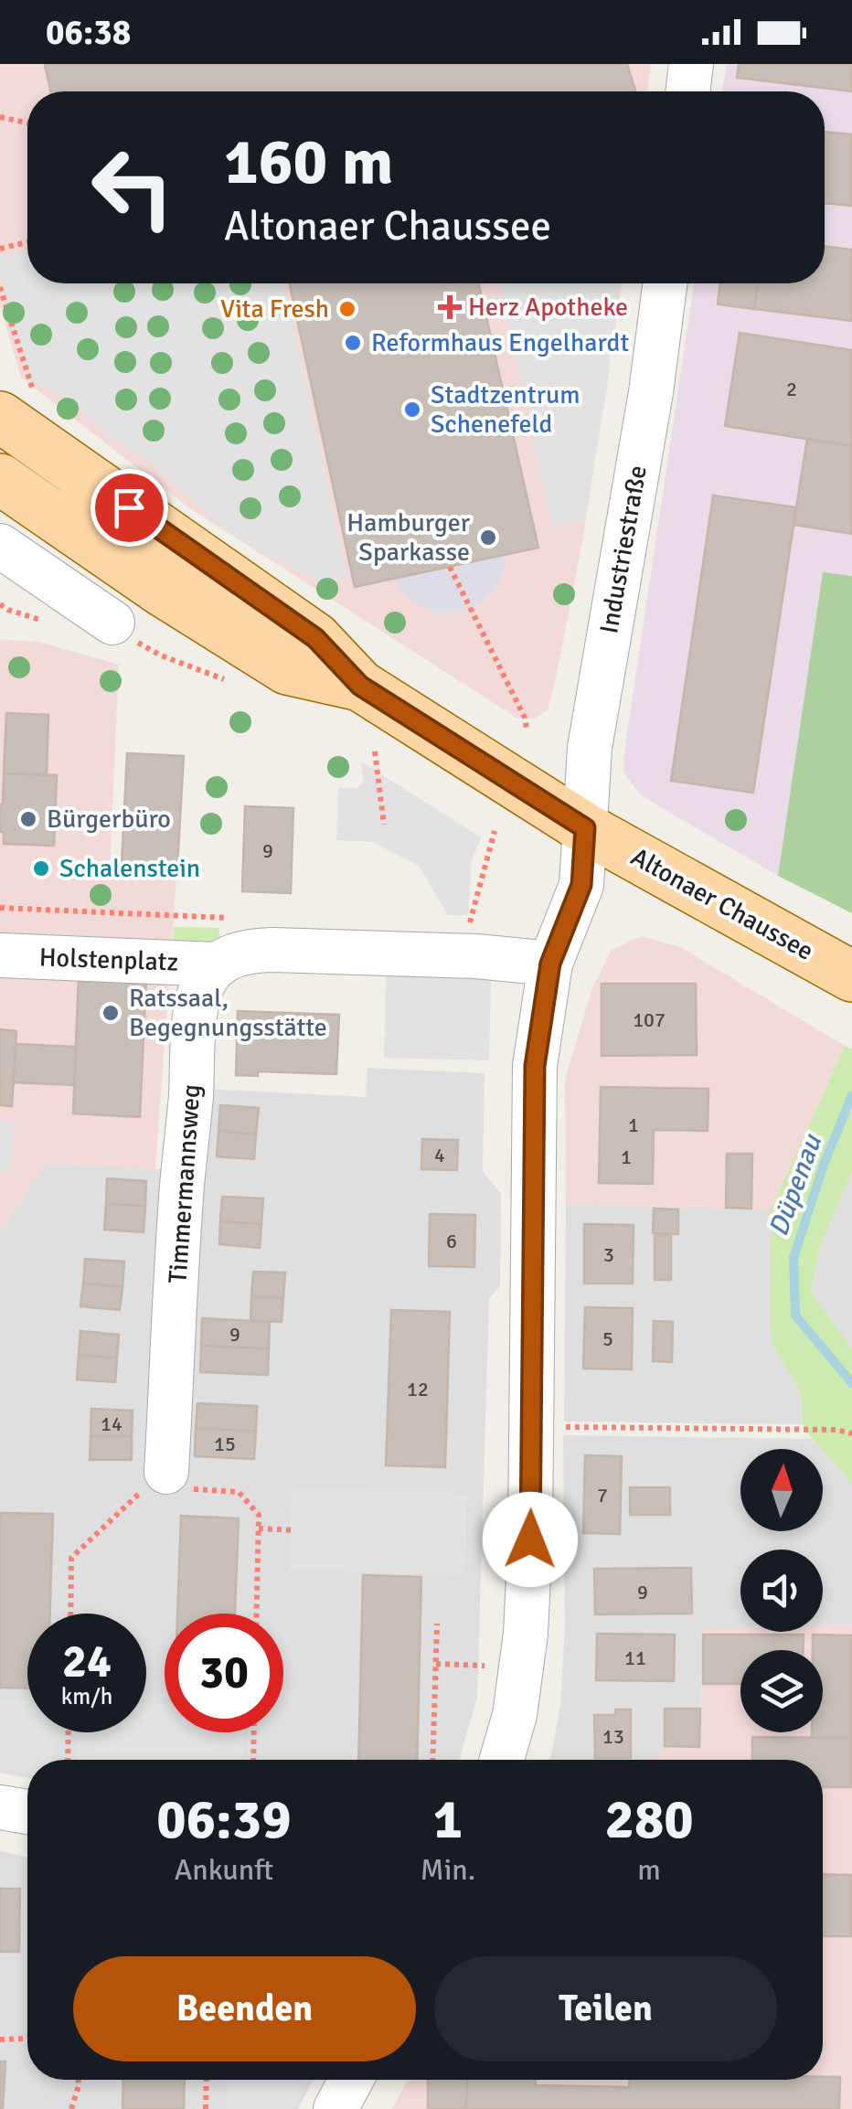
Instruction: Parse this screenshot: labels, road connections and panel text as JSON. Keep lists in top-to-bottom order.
{
  "streets": {
    "main road": ["Altonaer Chaussee"],
    "street": ["Industriestraße", "Holstenplatz", "Timmermannsweg"]
  },
  "crossings": [
    ["Industriestraße", "Altonaer Chaussee"],
    ["Holstenplatz", "Timmermannsweg"]
  ],
  "water": ["Düpenau"],
  "places": {
    "health": ["Herz Apotheke"],
    "other": [
      "Vita Fresh",
      "Reformhaus Engelhardt",
      "Stadtzentrum Schenefeld",
      "Hamburger Sparkasse",
      "Bürgerbüro",
      "Schalenstein",
      "Ratssaal, Begegnungsstätte"
    ]
  },
  "house_numbers": [
    "2",
    "9",
    "107",
    "1",
    "4",
    "1",
    "6",
    "3",
    "9",
    "5",
    "12",
    "14",
    "15",
    "7",
    "9",
    "11",
    "13"
  ],
  "north": "top",
  "page": {
    "status": "06:38",
    "turn": ["160 m", "Altonaer Chaussee"],
    "speed": "24 km/h",
    "limit": "30",
    "eta": [
      "06:39",
      "Ankunft",
      "1",
      "Min.",
      "280",
      "m"
    ],
    "buttons": ["Beenden", "Teilen"]
  }
}
